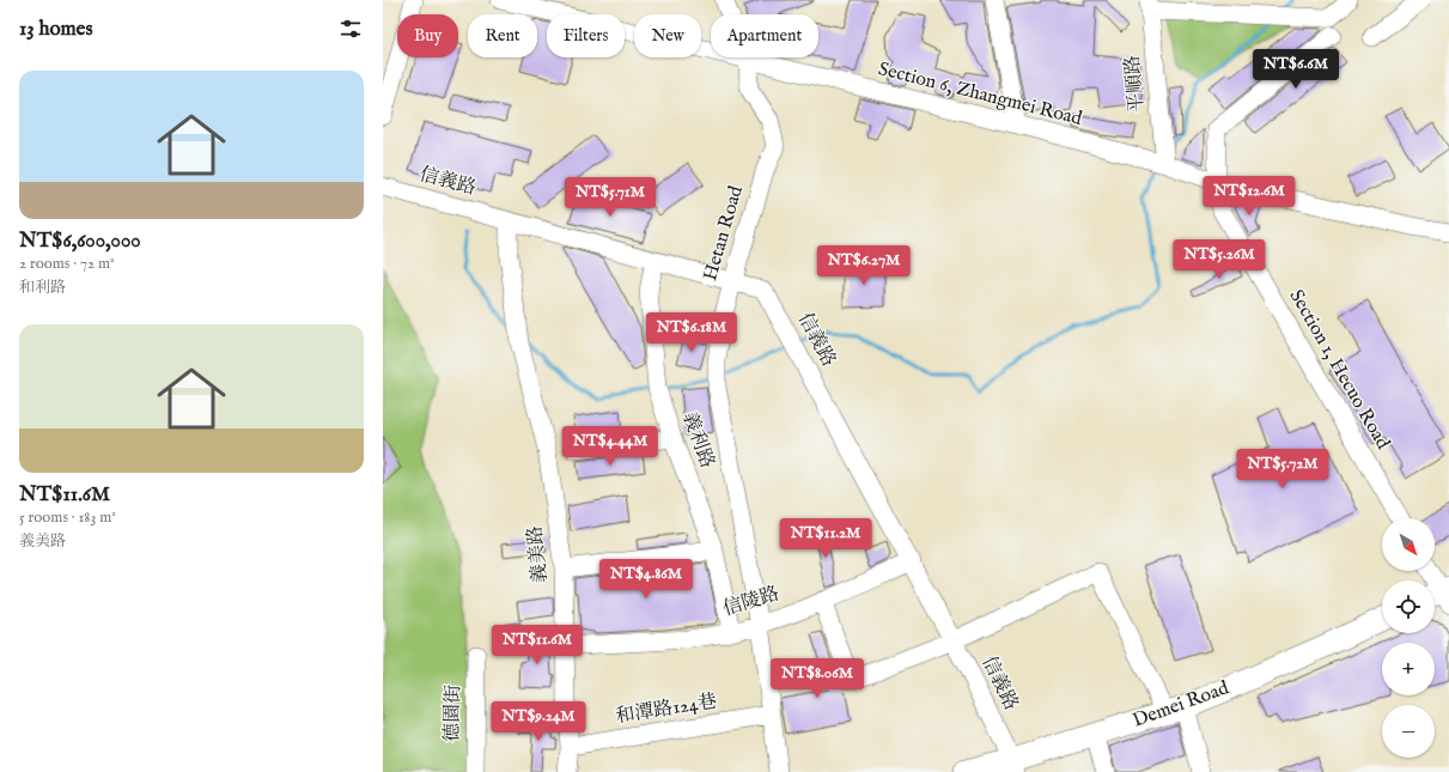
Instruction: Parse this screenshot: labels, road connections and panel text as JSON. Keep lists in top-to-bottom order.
{
  "streets": {
    "main road": ["Demei Road"],
    "street": [
      "平順路",
      "Section 6, Zhangmei Road",
      "信義路",
      "Hetan Road",
      "Section 1, Hecuo Road",
      "義利路",
      "義美路",
      "信陵路",
      "和潭路124巷",
      "德園街"
    ]
  },
  "crossings": [
    ["平順路", "Section 6, Zhangmei Road"],
    ["Section 6, Zhangmei Road", "Hetan Road"],
    ["Section 6, Zhangmei Road", "Section 1, Hecuo Road"],
    ["信義路", "Hetan Road"],
    ["信義路", "義利路"],
    ["信義路", "義美路"],
    ["信義路", "信陵路"],
    ["信義路", "Demei Road"],
    ["Hetan Road", "信陵路"],
    ["Hetan Road", "和潭路124巷"],
    ["義利路", "信陵路"],
    ["義美路", "信陵路"],
    ["義美路", "和潭路124巷"]
  ],
  "north": "bottom right",
  "page": {
    "heading": "13 homes",
    "chip": [
      "Buy",
      "Rent",
      "Filters",
      "New",
      "Apartment"
    ],
    "price": [
      "NT$6.6M",
      "NT$12.6M",
      "NT$5.71M",
      "NT$5.26M",
      "NT$6.27M",
      "NT$6.18M",
      "NT$4.44M",
      "NT$5.72M",
      "NT$11.2M",
      "NT$4.86M",
      "NT$11.6M",
      "NT$8.06M",
      "NT$9.24M"
    ],
    "list": [
      {
        "name": "NT$6,600,000",
        "note": "2 rooms · 72 m² · 和利路"
      },
      {
        "name": "NT$11.6M",
        "note": "5 rooms · 183 m² · 義美路"
      }
    ],
    "map_buttons": ["+", "−"]
  }
}
